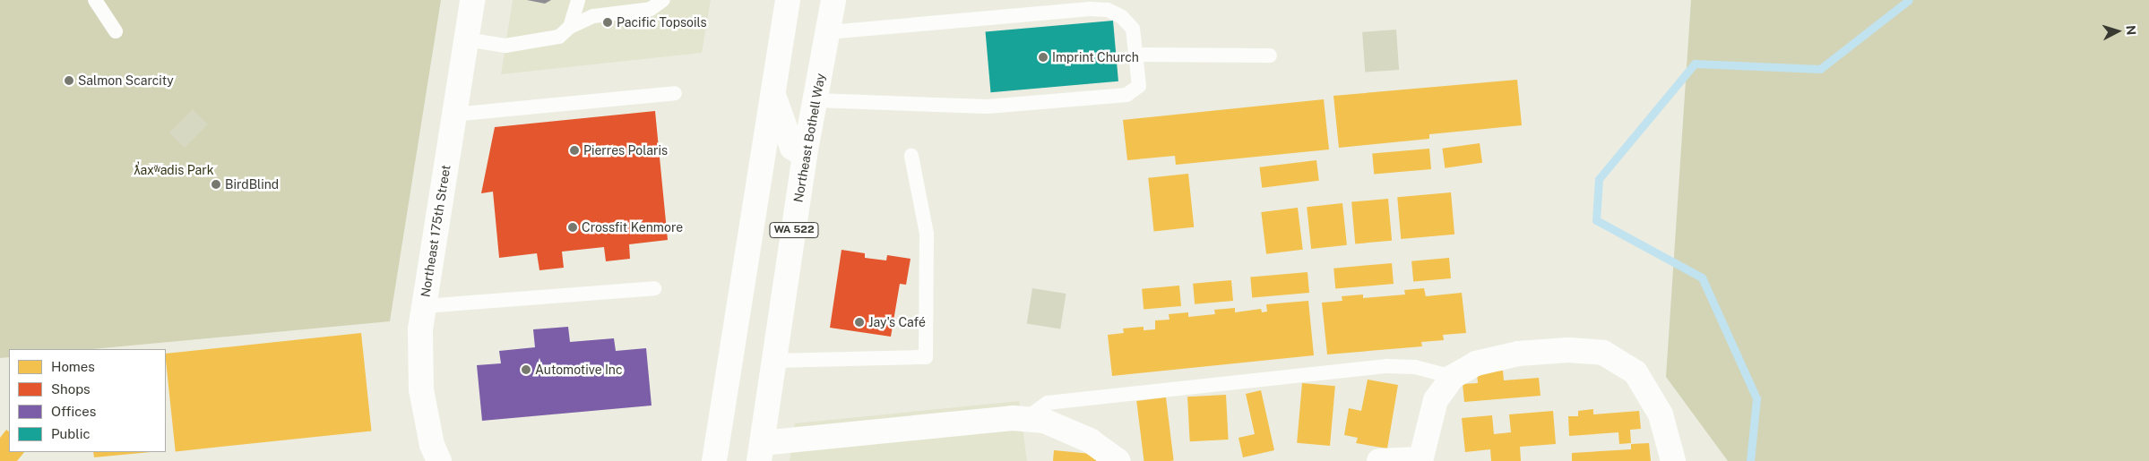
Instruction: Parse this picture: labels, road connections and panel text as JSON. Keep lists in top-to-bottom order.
{
  "streets": {
    "street": ["Northeast Bothell Way", "WA 522", "Northeast 175th Street"]
  },
  "parks": ["ƛ̕ax̌ʷadis Park"],
  "places": [
    "Pacific Topsoils",
    "Imprint Church",
    "Salmon Scarcity",
    "Pierres Polaris",
    "BirdBlind",
    "Crossfit Kenmore",
    "Jay's Café",
    "Automotive Inc"
  ],
  "legend": [
    "Homes",
    "Shops",
    "Offices",
    "Public"
  ],
  "north": "right"
}
